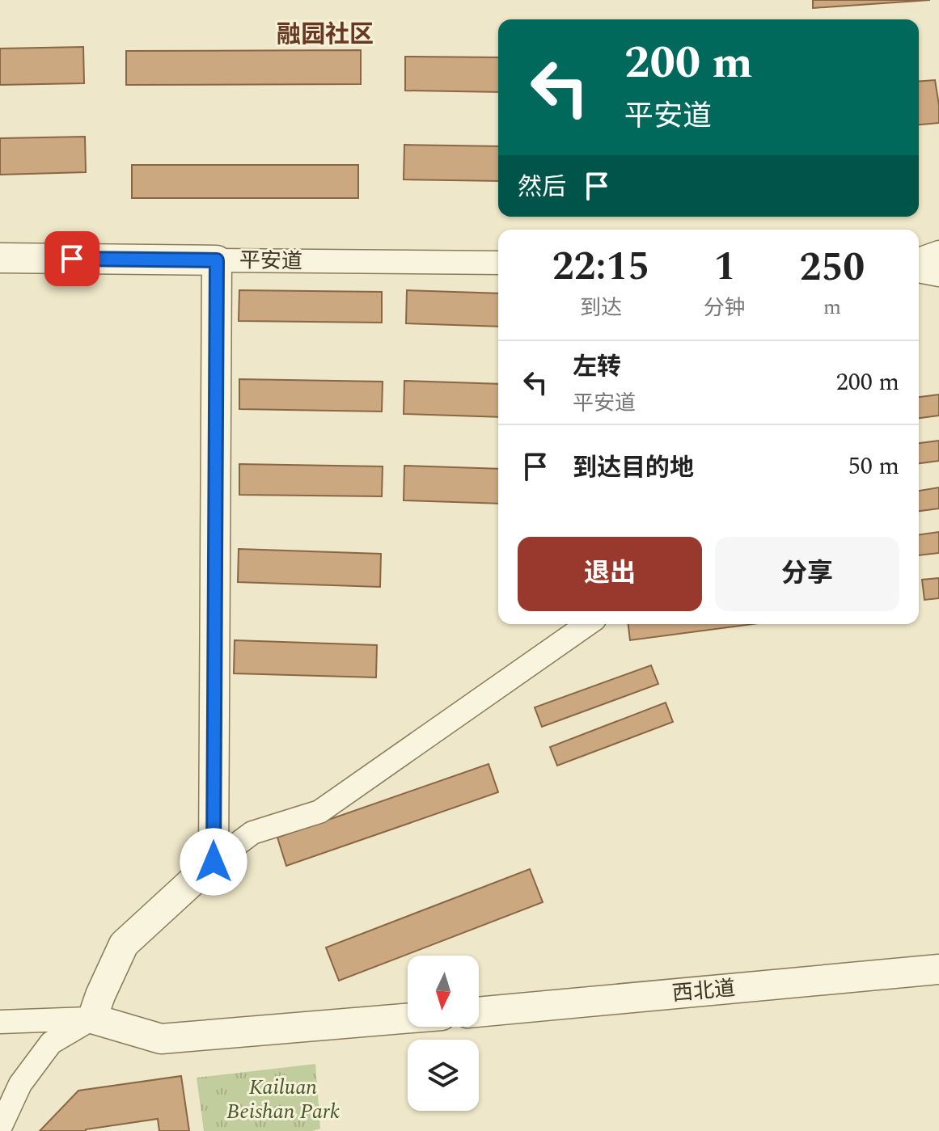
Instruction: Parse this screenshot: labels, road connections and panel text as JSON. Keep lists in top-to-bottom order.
{
  "streets": {
    "street": ["平安道", "西北道"]
  },
  "districts": ["融园社区"],
  "parks": ["Kailuan Beishan Park"],
  "north": "bottom",
  "page": {
    "turn": ["200 m", "平安道"],
    "then": "然后",
    "eta": [
      "22:15",
      "到达",
      "1",
      "分钟",
      "250",
      "m"
    ],
    "list": [
      {
        "name": "左转",
        "note": "平安道",
        "value": "200 m"
      },
      {
        "name": "到达目的地",
        "value": "50 m"
      }
    ],
    "buttons": ["退出", "分享"]
  }
}
